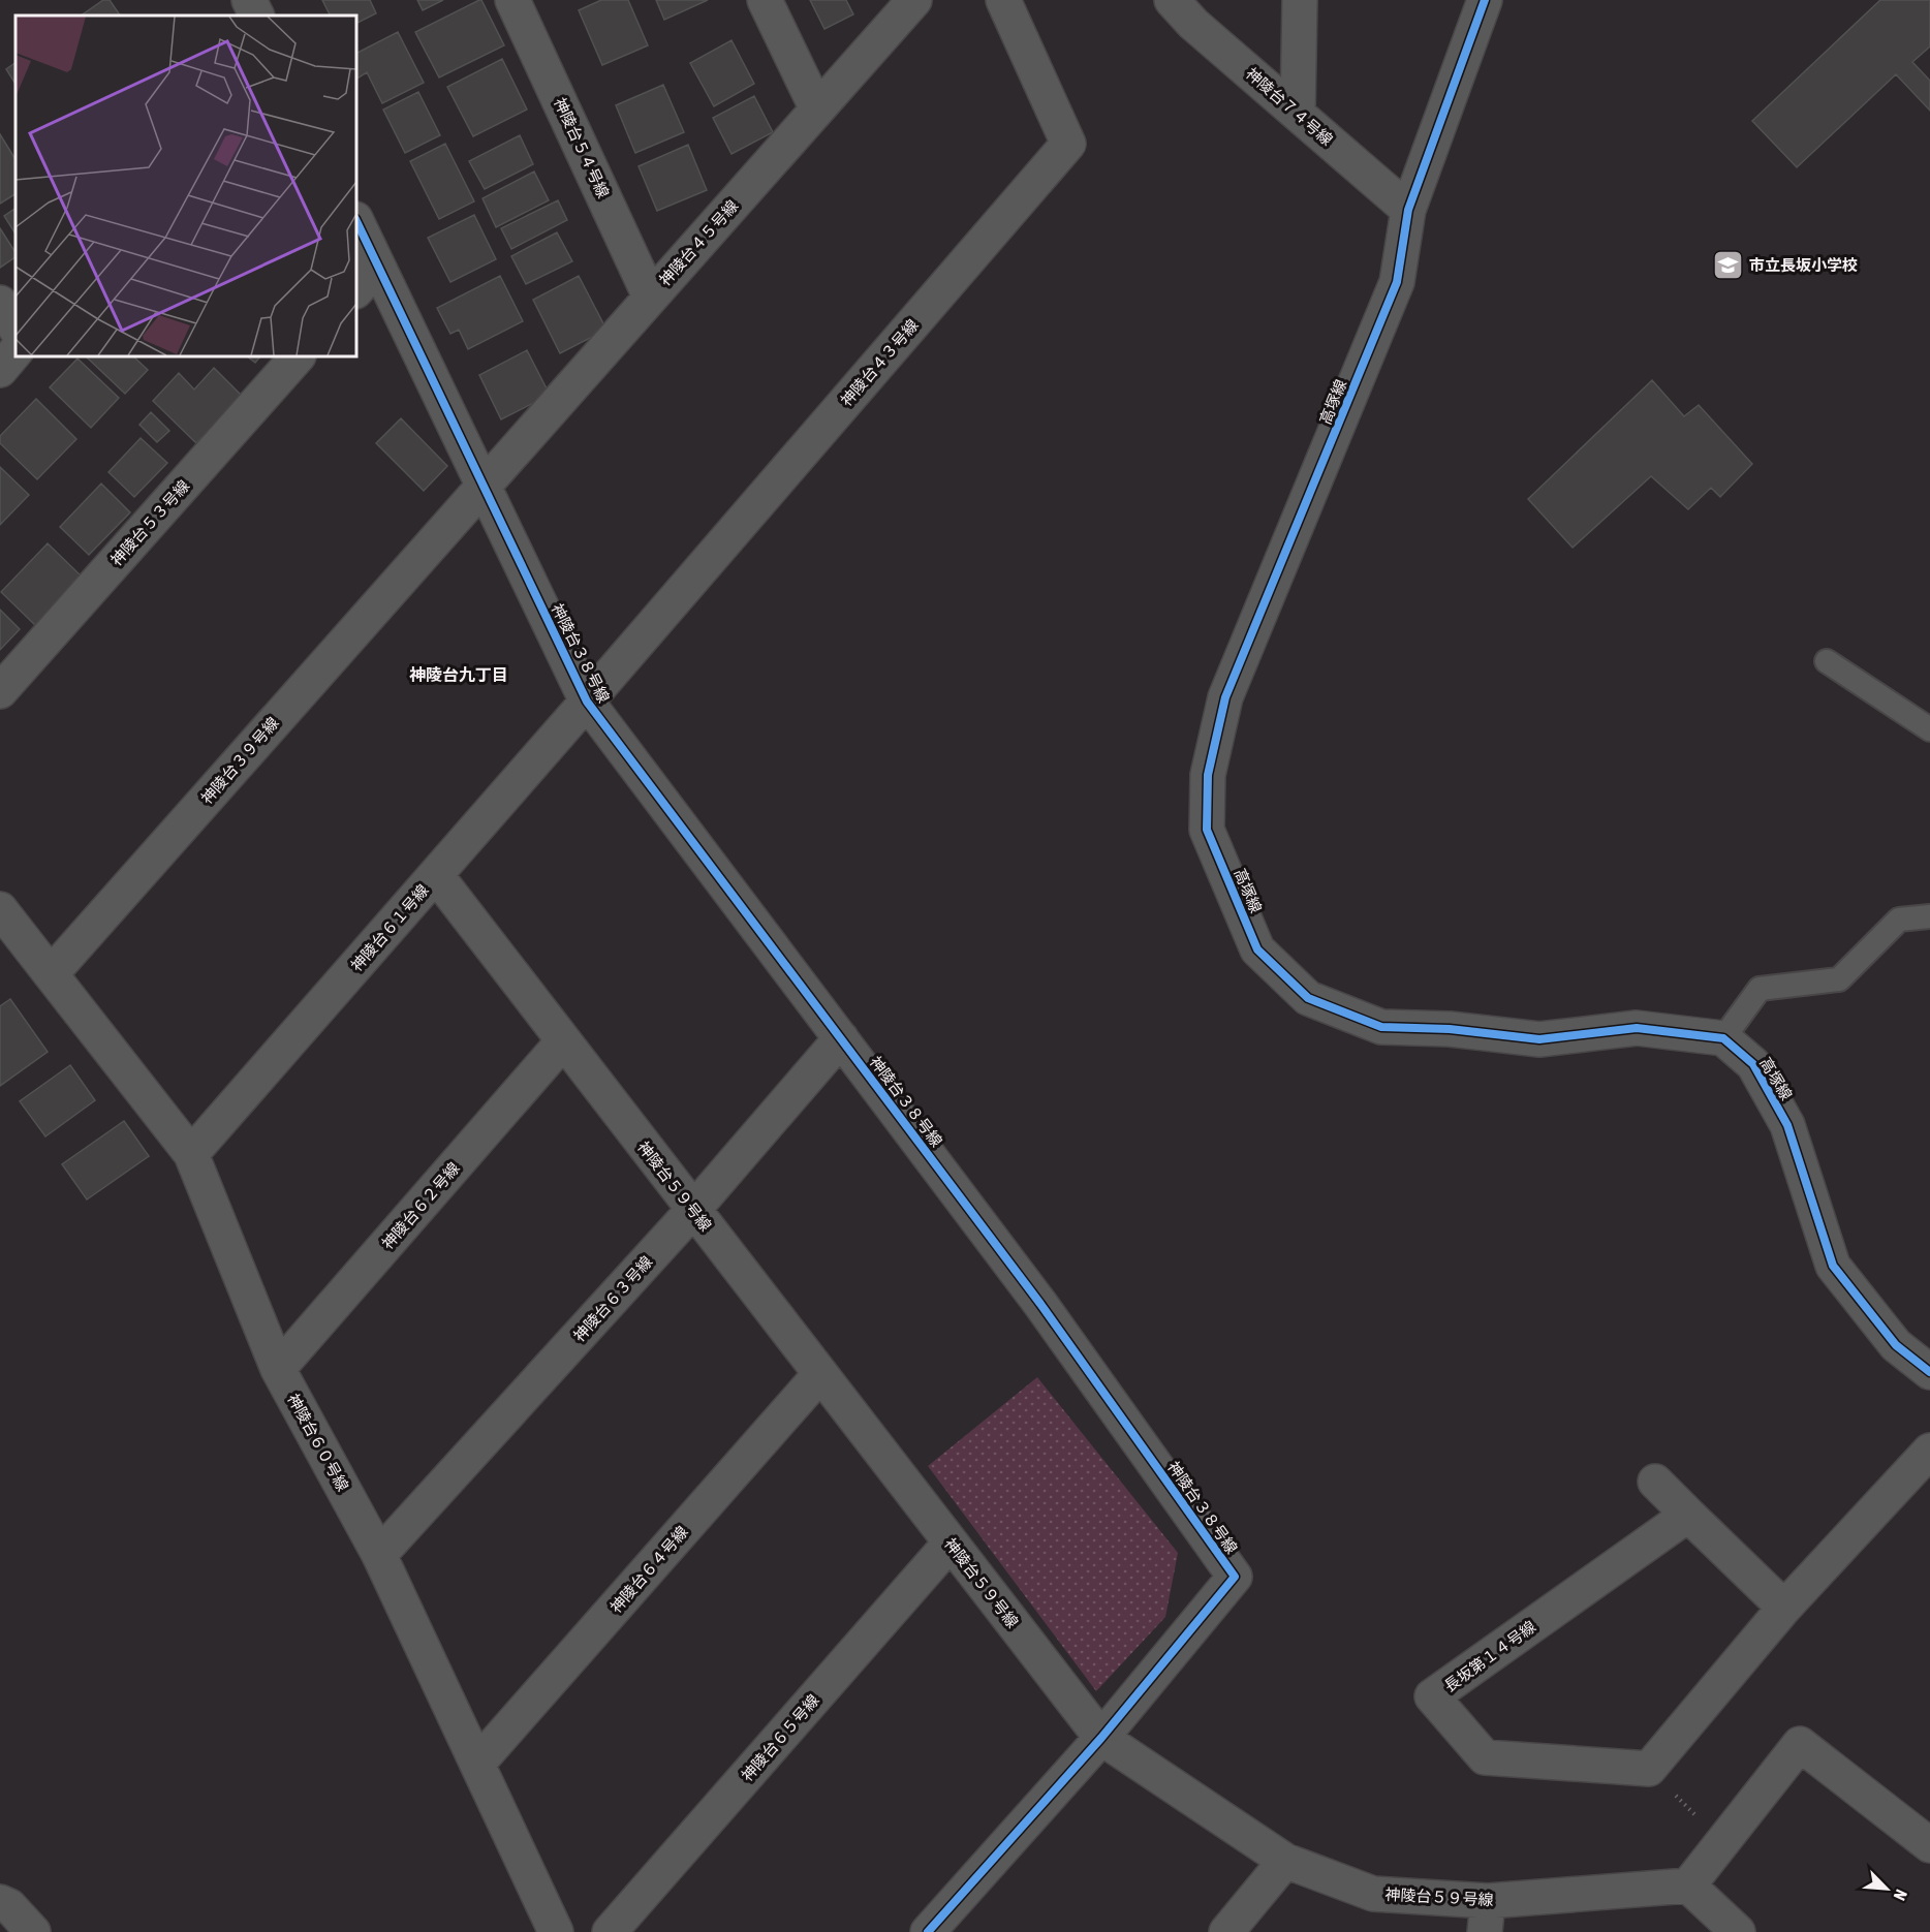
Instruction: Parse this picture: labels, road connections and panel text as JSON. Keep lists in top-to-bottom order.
{
  "streets": {
    "street": [
      "神陵台７４号線",
      "神陵台５４号線",
      "神陵台４５号線",
      "神陵台４３号線",
      "高塚線",
      "神陵台５３号線",
      "神陵台３８号線",
      "神陵台３９号線",
      "神陵台６１号線",
      "神陵台５９号線",
      "神陵台６２号線",
      "神陵台６３号線",
      "神陵台６０号線",
      "神陵台６４号線",
      "長坂第１４号線",
      "神陵台６５号線"
    ]
  },
  "crossings": [
    ["神陵台７４号線", "高塚線"],
    ["神陵台５４号線", "神陵台４５号線"],
    ["神陵台４５号線", "神陵台３８号線"],
    ["神陵台４５号線", "神陵台３９号線"],
    ["神陵台４３号線", "神陵台３８号線"],
    ["神陵台４３号線", "神陵台６１号線"],
    ["神陵台３８号線", "神陵台３９号線"],
    ["神陵台３８号線", "神陵台６１号線"],
    ["神陵台３８号線", "神陵台５９号線"],
    ["神陵台３８号線", "神陵台６３号線"],
    ["神陵台３９号線", "神陵台６０号線"],
    ["神陵台６１号線", "神陵台５９号線"],
    ["神陵台６１号線", "神陵台６０号線"],
    ["神陵台５９号線", "神陵台６２号線"],
    ["神陵台５９号線", "神陵台６３号線"],
    ["神陵台５９号線", "神陵台６４号線"],
    ["神陵台５９号線", "神陵台６５号線"],
    ["神陵台６２号線", "神陵台６０号線"],
    ["神陵台６３号線", "神陵台６０号線"],
    ["神陵台６０号線", "神陵台６４号線"]
  ],
  "districts": ["神陵台九丁目"],
  "places": {
    "school or university": ["市立長坂小学校"]
  },
  "north": "bottom right"
}
